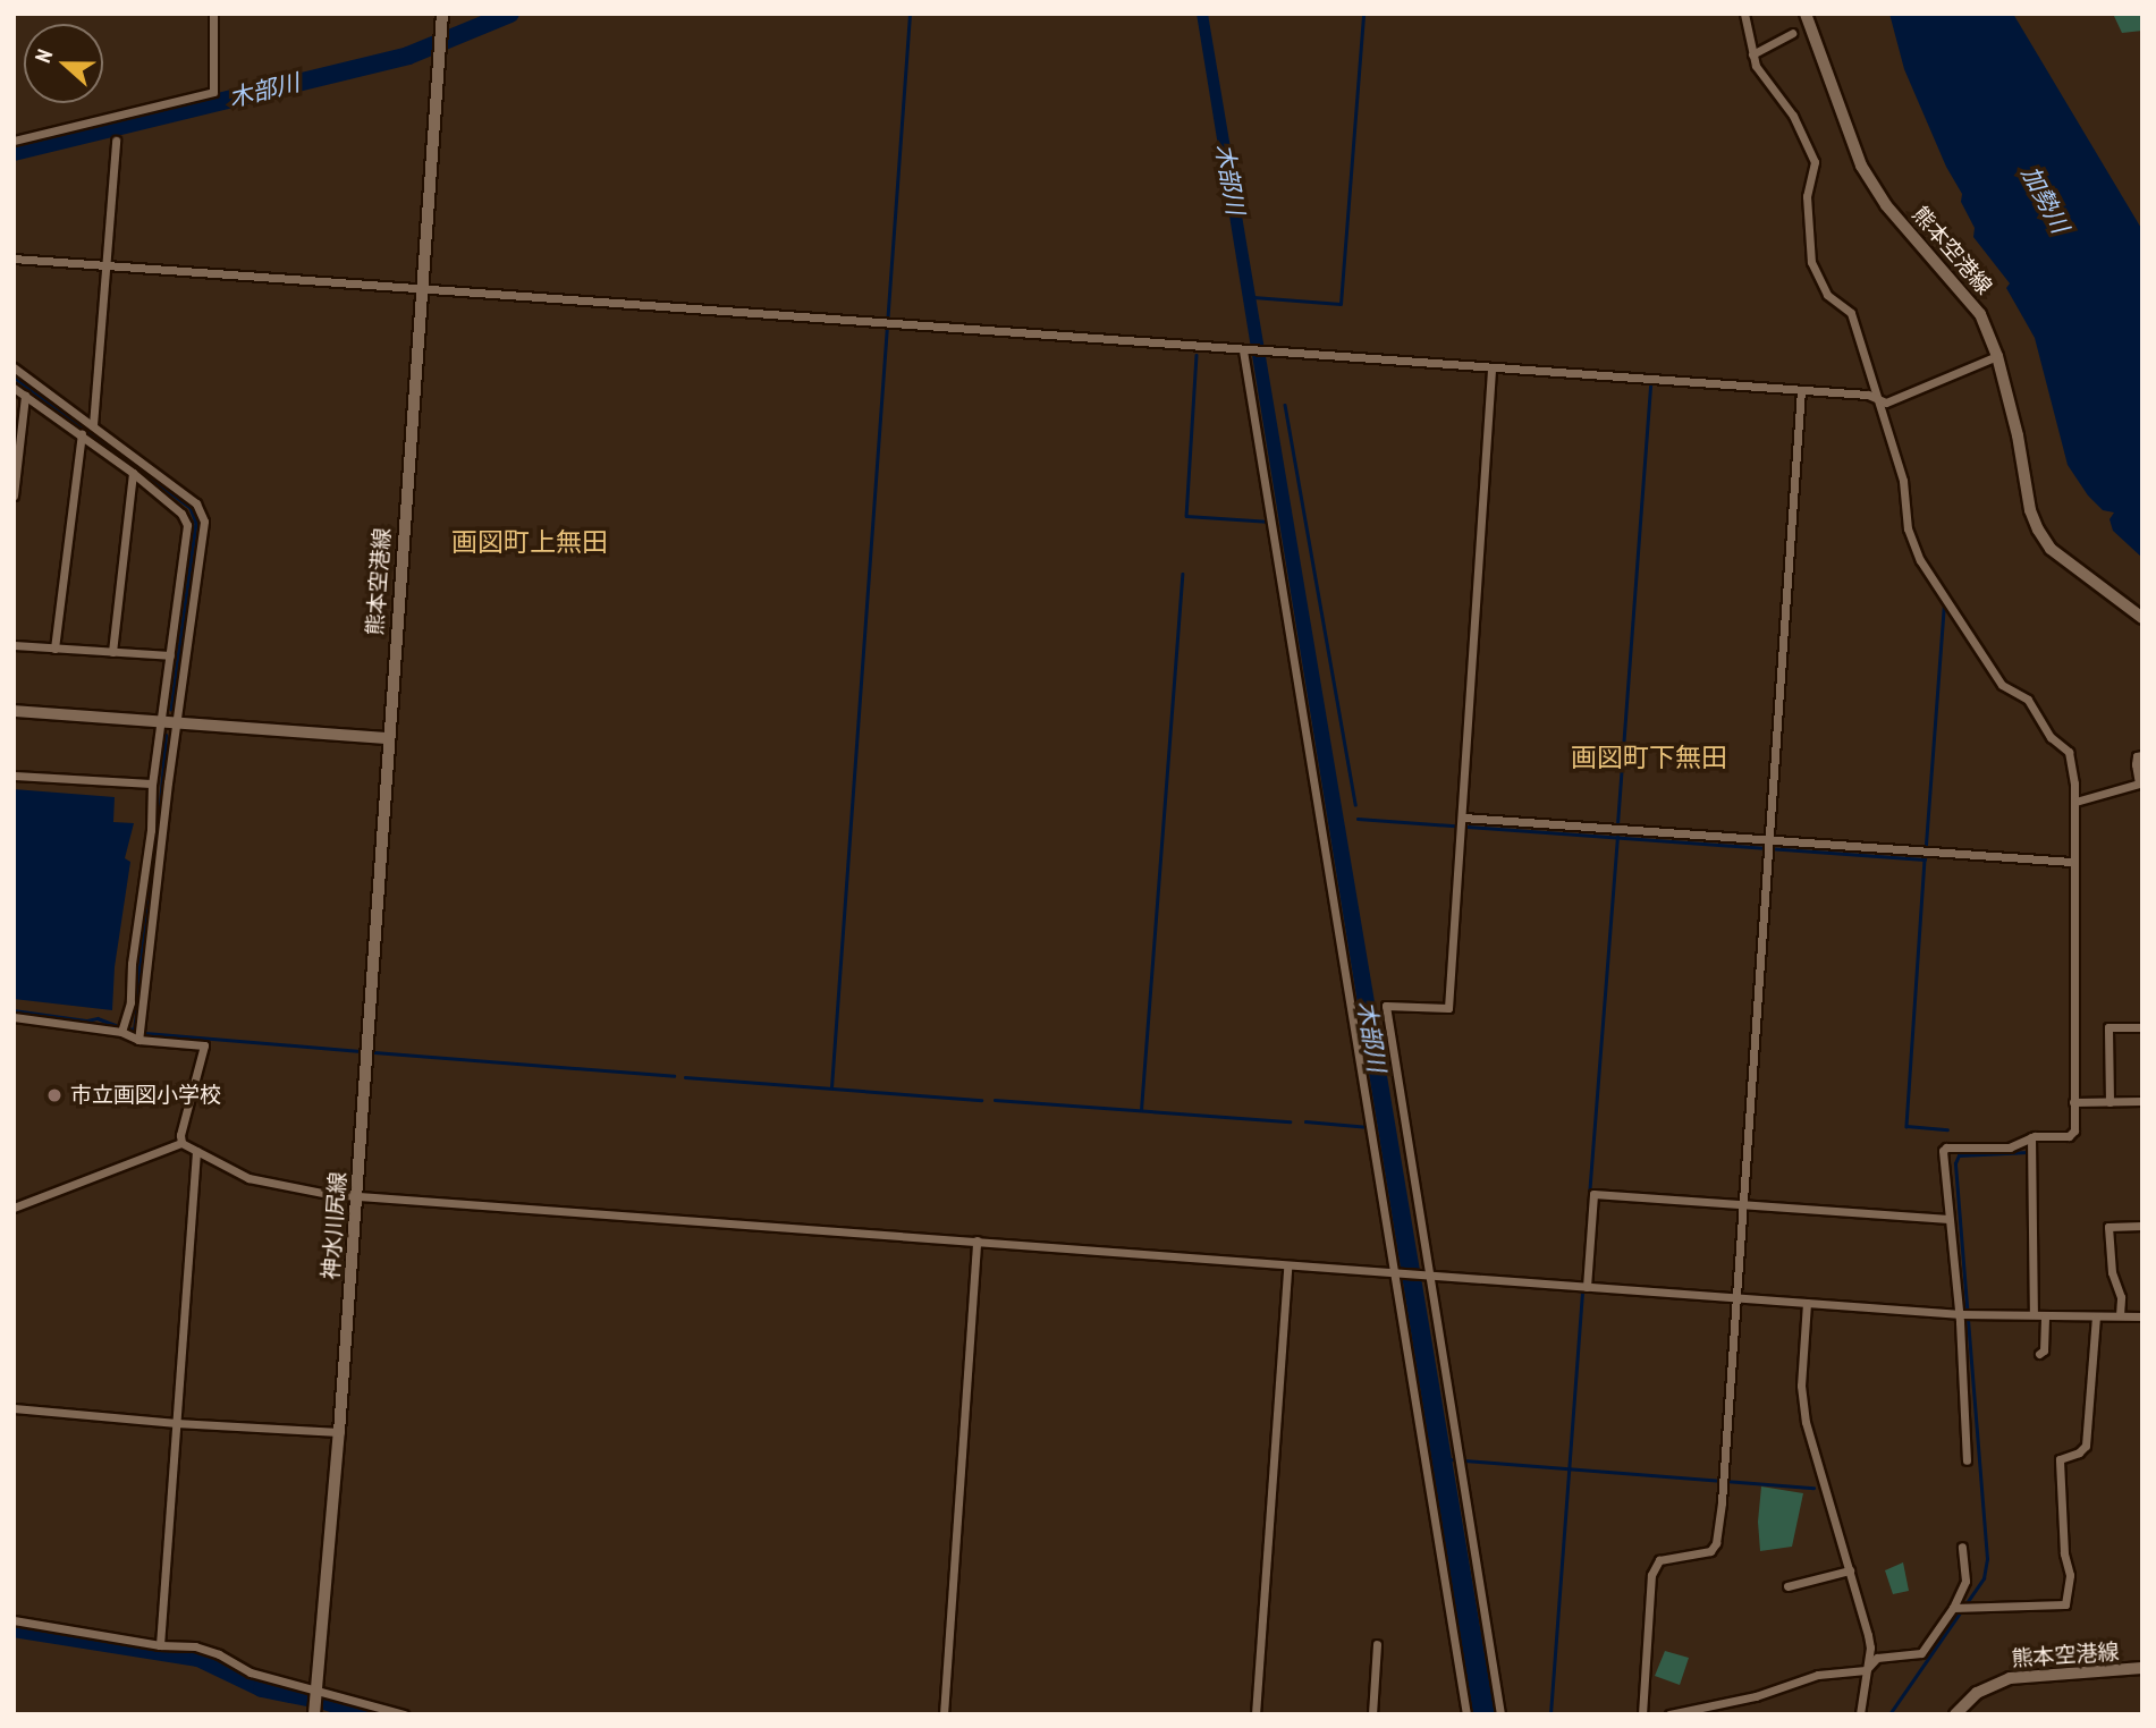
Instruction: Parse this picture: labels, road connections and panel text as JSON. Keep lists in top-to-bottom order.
{
  "streets": {
    "main road": ["熊本空港線", "神水川尻線"]
  },
  "crossings": [
    ["熊本空港線", "神水川尻線"]
  ],
  "districts": ["画図町上無田", "画図町下無田"],
  "water": ["木部川", "加勢川"],
  "places": ["市立画図小学校"],
  "north": "left"
}
